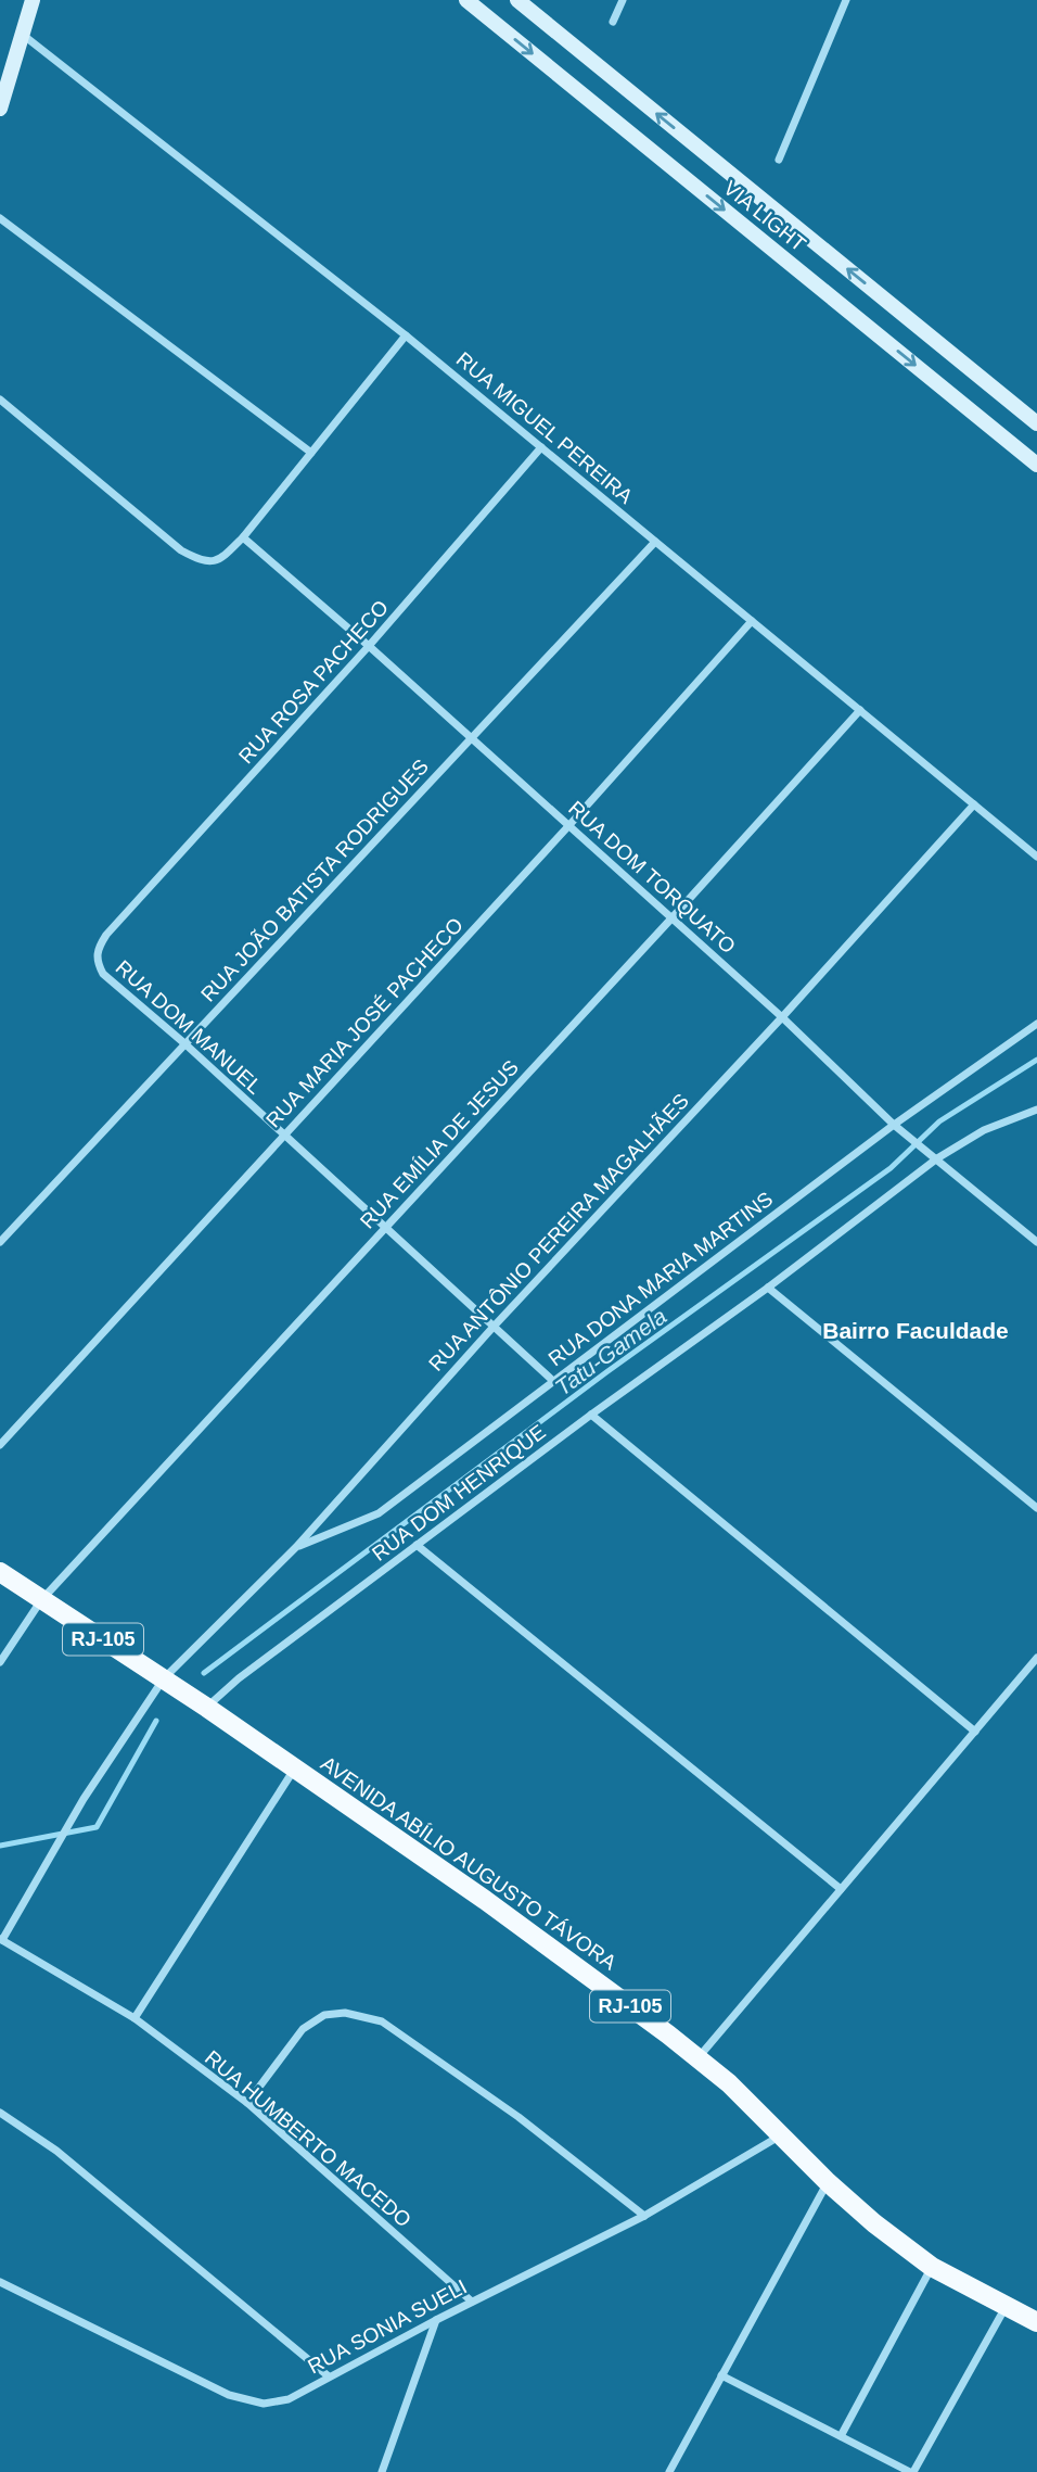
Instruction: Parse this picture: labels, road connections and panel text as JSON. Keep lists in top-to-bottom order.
{
  "streets": {
    "main road": ["RJ-105", "AVENIDA ABÍLIO AUGUSTO TÁVORA"],
    "street": [
      "VIA LIGHT",
      "RUA MIGUEL PEREIRA",
      "RUA ROSA PACHECO",
      "RUA DOM TORQUATO",
      "RUA JOÃO BATISTA RODRIGUES",
      "RUA MARIA JOSÉ PACHECO",
      "RUA DOM MANUEL",
      "RUA EMÍLIA DE JESUS",
      "RUA ANTÔNIO PEREIRA MAGALHÃES",
      "RUA DONA MARIA MARTINS",
      "RUA DOM HENRIQUE",
      "RUA HUMBERTO MACEDO",
      "RUA SONIA SUELI"
    ]
  },
  "crossings": [
    ["RUA MIGUEL PEREIRA", "RUA ROSA PACHECO"],
    ["RUA MIGUEL PEREIRA", "RUA JOÃO BATISTA RODRIGUES"],
    ["RUA MIGUEL PEREIRA", "RUA MARIA JOSÉ PACHECO"],
    ["RUA MIGUEL PEREIRA", "RUA EMÍLIA DE JESUS"],
    ["RUA MIGUEL PEREIRA", "RUA ANTÔNIO PEREIRA MAGALHÃES"],
    ["RUA ROSA PACHECO", "RUA DOM TORQUATO"],
    ["RUA ROSA PACHECO", "RUA DOM MANUEL"],
    ["RUA DOM TORQUATO", "RUA JOÃO BATISTA RODRIGUES"],
    ["RUA DOM TORQUATO", "RUA MARIA JOSÉ PACHECO"],
    ["RUA DOM TORQUATO", "RUA EMÍLIA DE JESUS"],
    ["RUA DOM TORQUATO", "RUA ANTÔNIO PEREIRA MAGALHÃES"],
    ["RUA DOM TORQUATO", "RUA DONA MARIA MARTINS"],
    ["RUA DOM TORQUATO", "RUA DOM HENRIQUE"],
    ["RUA JOÃO BATISTA RODRIGUES", "RUA DOM MANUEL"],
    ["RUA MARIA JOSÉ PACHECO", "RUA DOM MANUEL"],
    ["RUA DOM MANUEL", "RUA EMÍLIA DE JESUS"],
    ["RUA DOM MANUEL", "RUA ANTÔNIO PEREIRA MAGALHÃES"],
    ["RUA DOM MANUEL", "RUA DONA MARIA MARTINS"],
    ["RUA EMÍLIA DE JESUS", "AVENIDA ABÍLIO AUGUSTO TÁVORA"],
    ["RUA ANTÔNIO PEREIRA MAGALHÃES", "RUA DONA MARIA MARTINS"],
    ["RUA ANTÔNIO PEREIRA MAGALHÃES", "AVENIDA ABÍLIO AUGUSTO TÁVORA"],
    ["RUA ANTÔNIO PEREIRA MAGALHÃES", "RUA HUMBERTO MACEDO"],
    ["RUA DOM HENRIQUE", "AVENIDA ABÍLIO AUGUSTO TÁVORA"],
    ["AVENIDA ABÍLIO AUGUSTO TÁVORA", "RUA SONIA SUELI"],
    ["RUA HUMBERTO MACEDO", "RUA SONIA SUELI"]
  ],
  "districts": ["Bairro Faculdade"],
  "water": ["Tatu-Gamela"]
}
